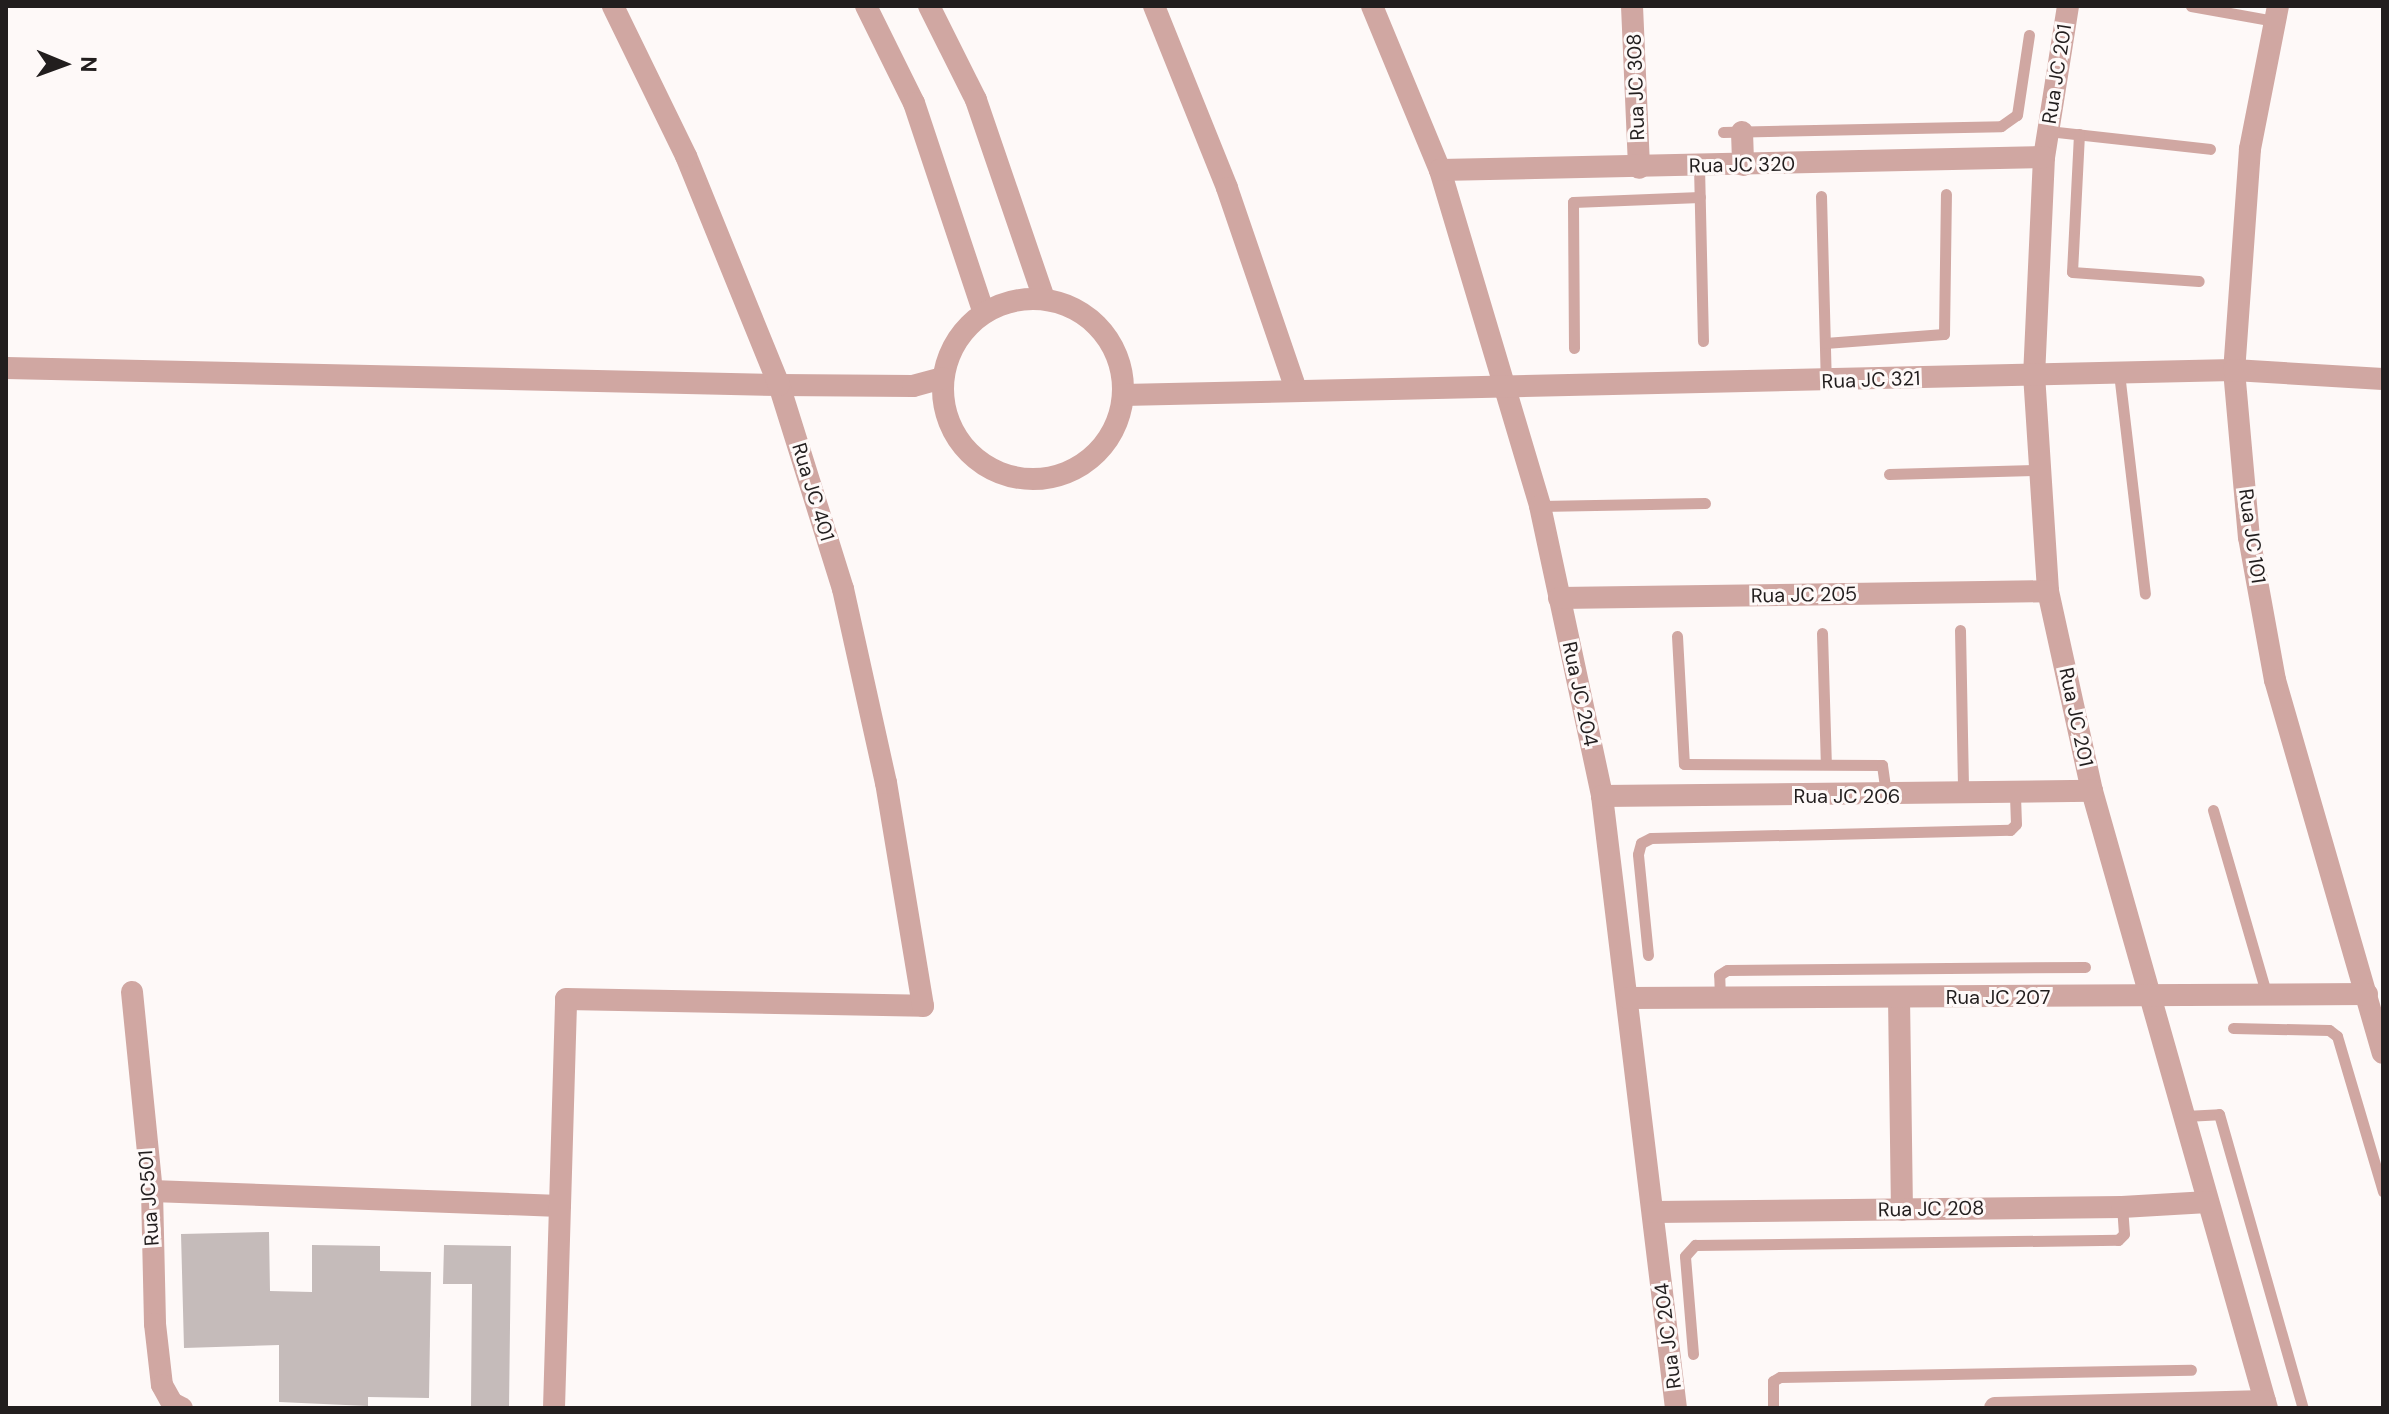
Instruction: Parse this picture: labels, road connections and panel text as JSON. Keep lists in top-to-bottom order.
{
  "streets": {
    "street": [
      "Rua JC 201",
      "Rua JC 308",
      "Rua JC 320",
      "Rua JC 321",
      "Rua JC 401",
      "Rua JC 101",
      "Rua JC 205",
      "Rua JC 204",
      "Rua JC 206",
      "Rua JC 207",
      "Rua JC501",
      "Rua JC 208"
    ]
  },
  "crossings": [
    ["Rua JC 201", "Rua JC 320"],
    ["Rua JC 201", "Rua JC 321"],
    ["Rua JC 201", "Rua JC 205"],
    ["Rua JC 201", "Rua JC 206"],
    ["Rua JC 201", "Rua JC 207"],
    ["Rua JC 201", "Rua JC 208"],
    ["Rua JC 308", "Rua JC 320"],
    ["Rua JC 320", "Rua JC 204"],
    ["Rua JC 321", "Rua JC 101"],
    ["Rua JC 321", "Rua JC 204"],
    ["Rua JC 101", "Rua JC 207"],
    ["Rua JC 205", "Rua JC 204"],
    ["Rua JC 204", "Rua JC 206"],
    ["Rua JC 204", "Rua JC 207"],
    ["Rua JC 204", "Rua JC 208"]
  ],
  "north": "right"
}
